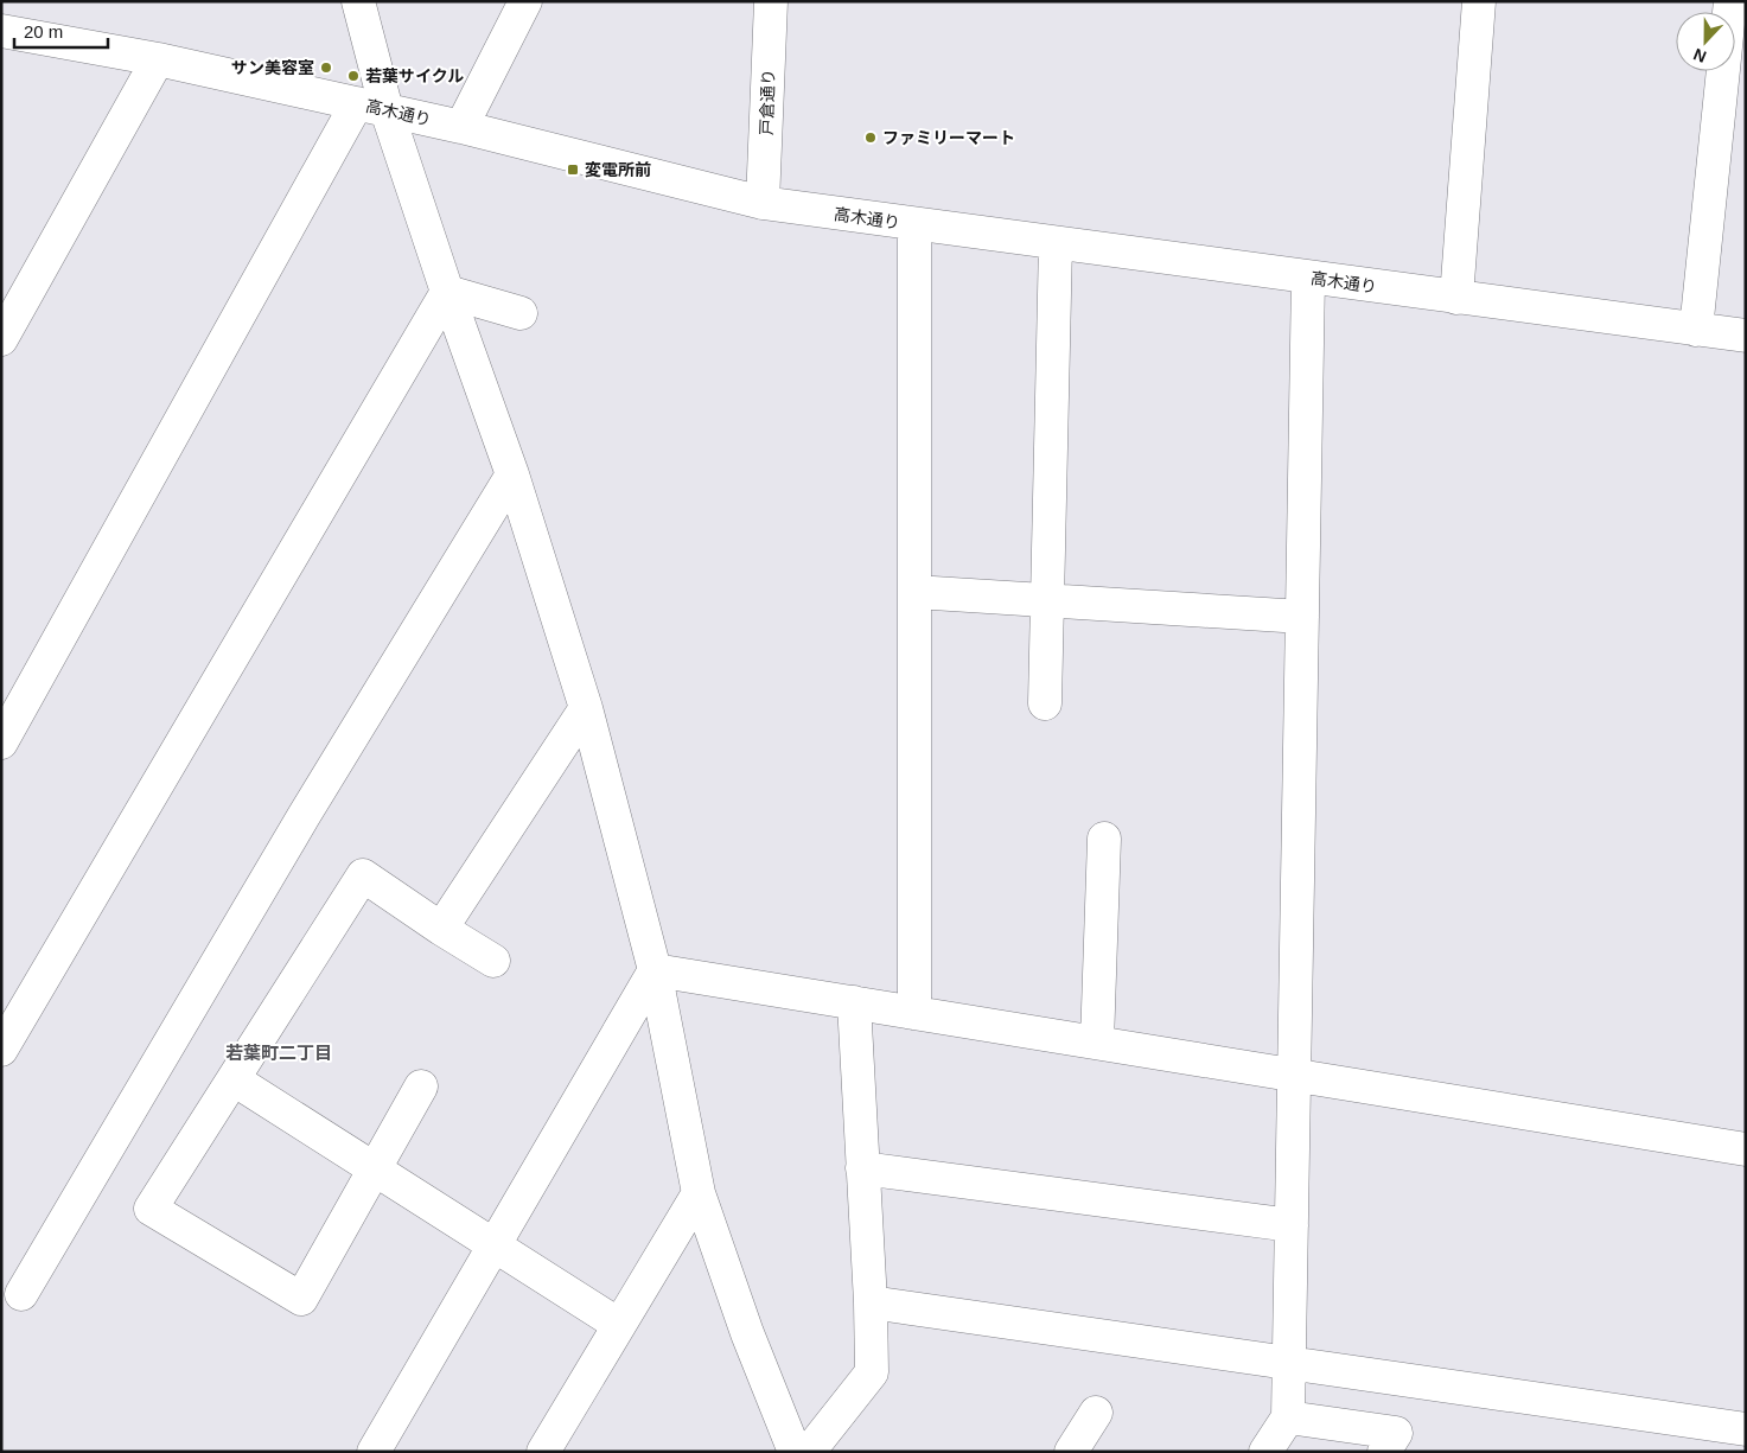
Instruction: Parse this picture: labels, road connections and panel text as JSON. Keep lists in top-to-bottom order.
{
  "streets": {
    "street": ["戸倉通り", "高木通り"]
  },
  "crossings": [
    ["戸倉通り", "高木通り"]
  ],
  "districts": ["若葉町二丁目"],
  "places": {
    "other": ["サン美容室", "若葉サイクル", "ファミリーマート"],
    "transit": ["変電所前"]
  },
  "scale_bar": "20 m",
  "north": "bottom"
}
